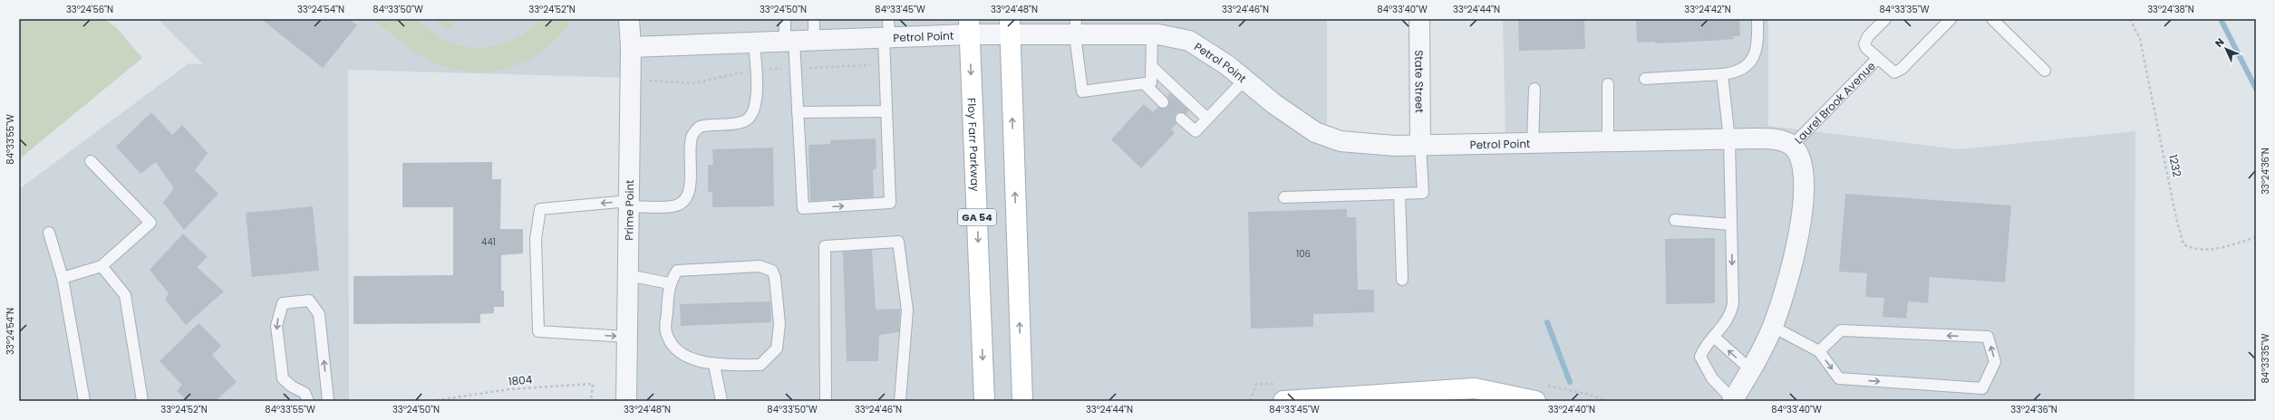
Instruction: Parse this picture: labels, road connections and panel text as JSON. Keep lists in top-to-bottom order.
{
  "streets": {
    "main road": ["Floy Farr Parkway", "GA 54"],
    "street": ["Petrol Point", "State Street", "Prime Point"],
    "lane": ["Laurel Brook Avenue"],
    "path": ["1232", "1804"]
  },
  "crossings": [
    ["Petrol Point", "State Street"],
    ["Petrol Point", "Laurel Brook Avenue"],
    ["Petrol Point", "Floy Farr Parkway"],
    ["Petrol Point", "Prime Point"]
  ],
  "house_numbers": ["441", "106"],
  "north": "top left",
  "coordinates": [
    "33°24'56\"N",
    "33°24'54\"N",
    "84°33'50\"W",
    "33°24'52\"N",
    "33°24'50\"N",
    "84°33'45\"W",
    "33°24'48\"N",
    "33°24'46\"N",
    "84°33'40\"W",
    "33°24'44\"N",
    "33°24'42\"N",
    "84°33'35\"W",
    "33°24'38\"N",
    "84°33'55\"W",
    "33°24'36\"N",
    "33°24'40\"N"
  ]
}
